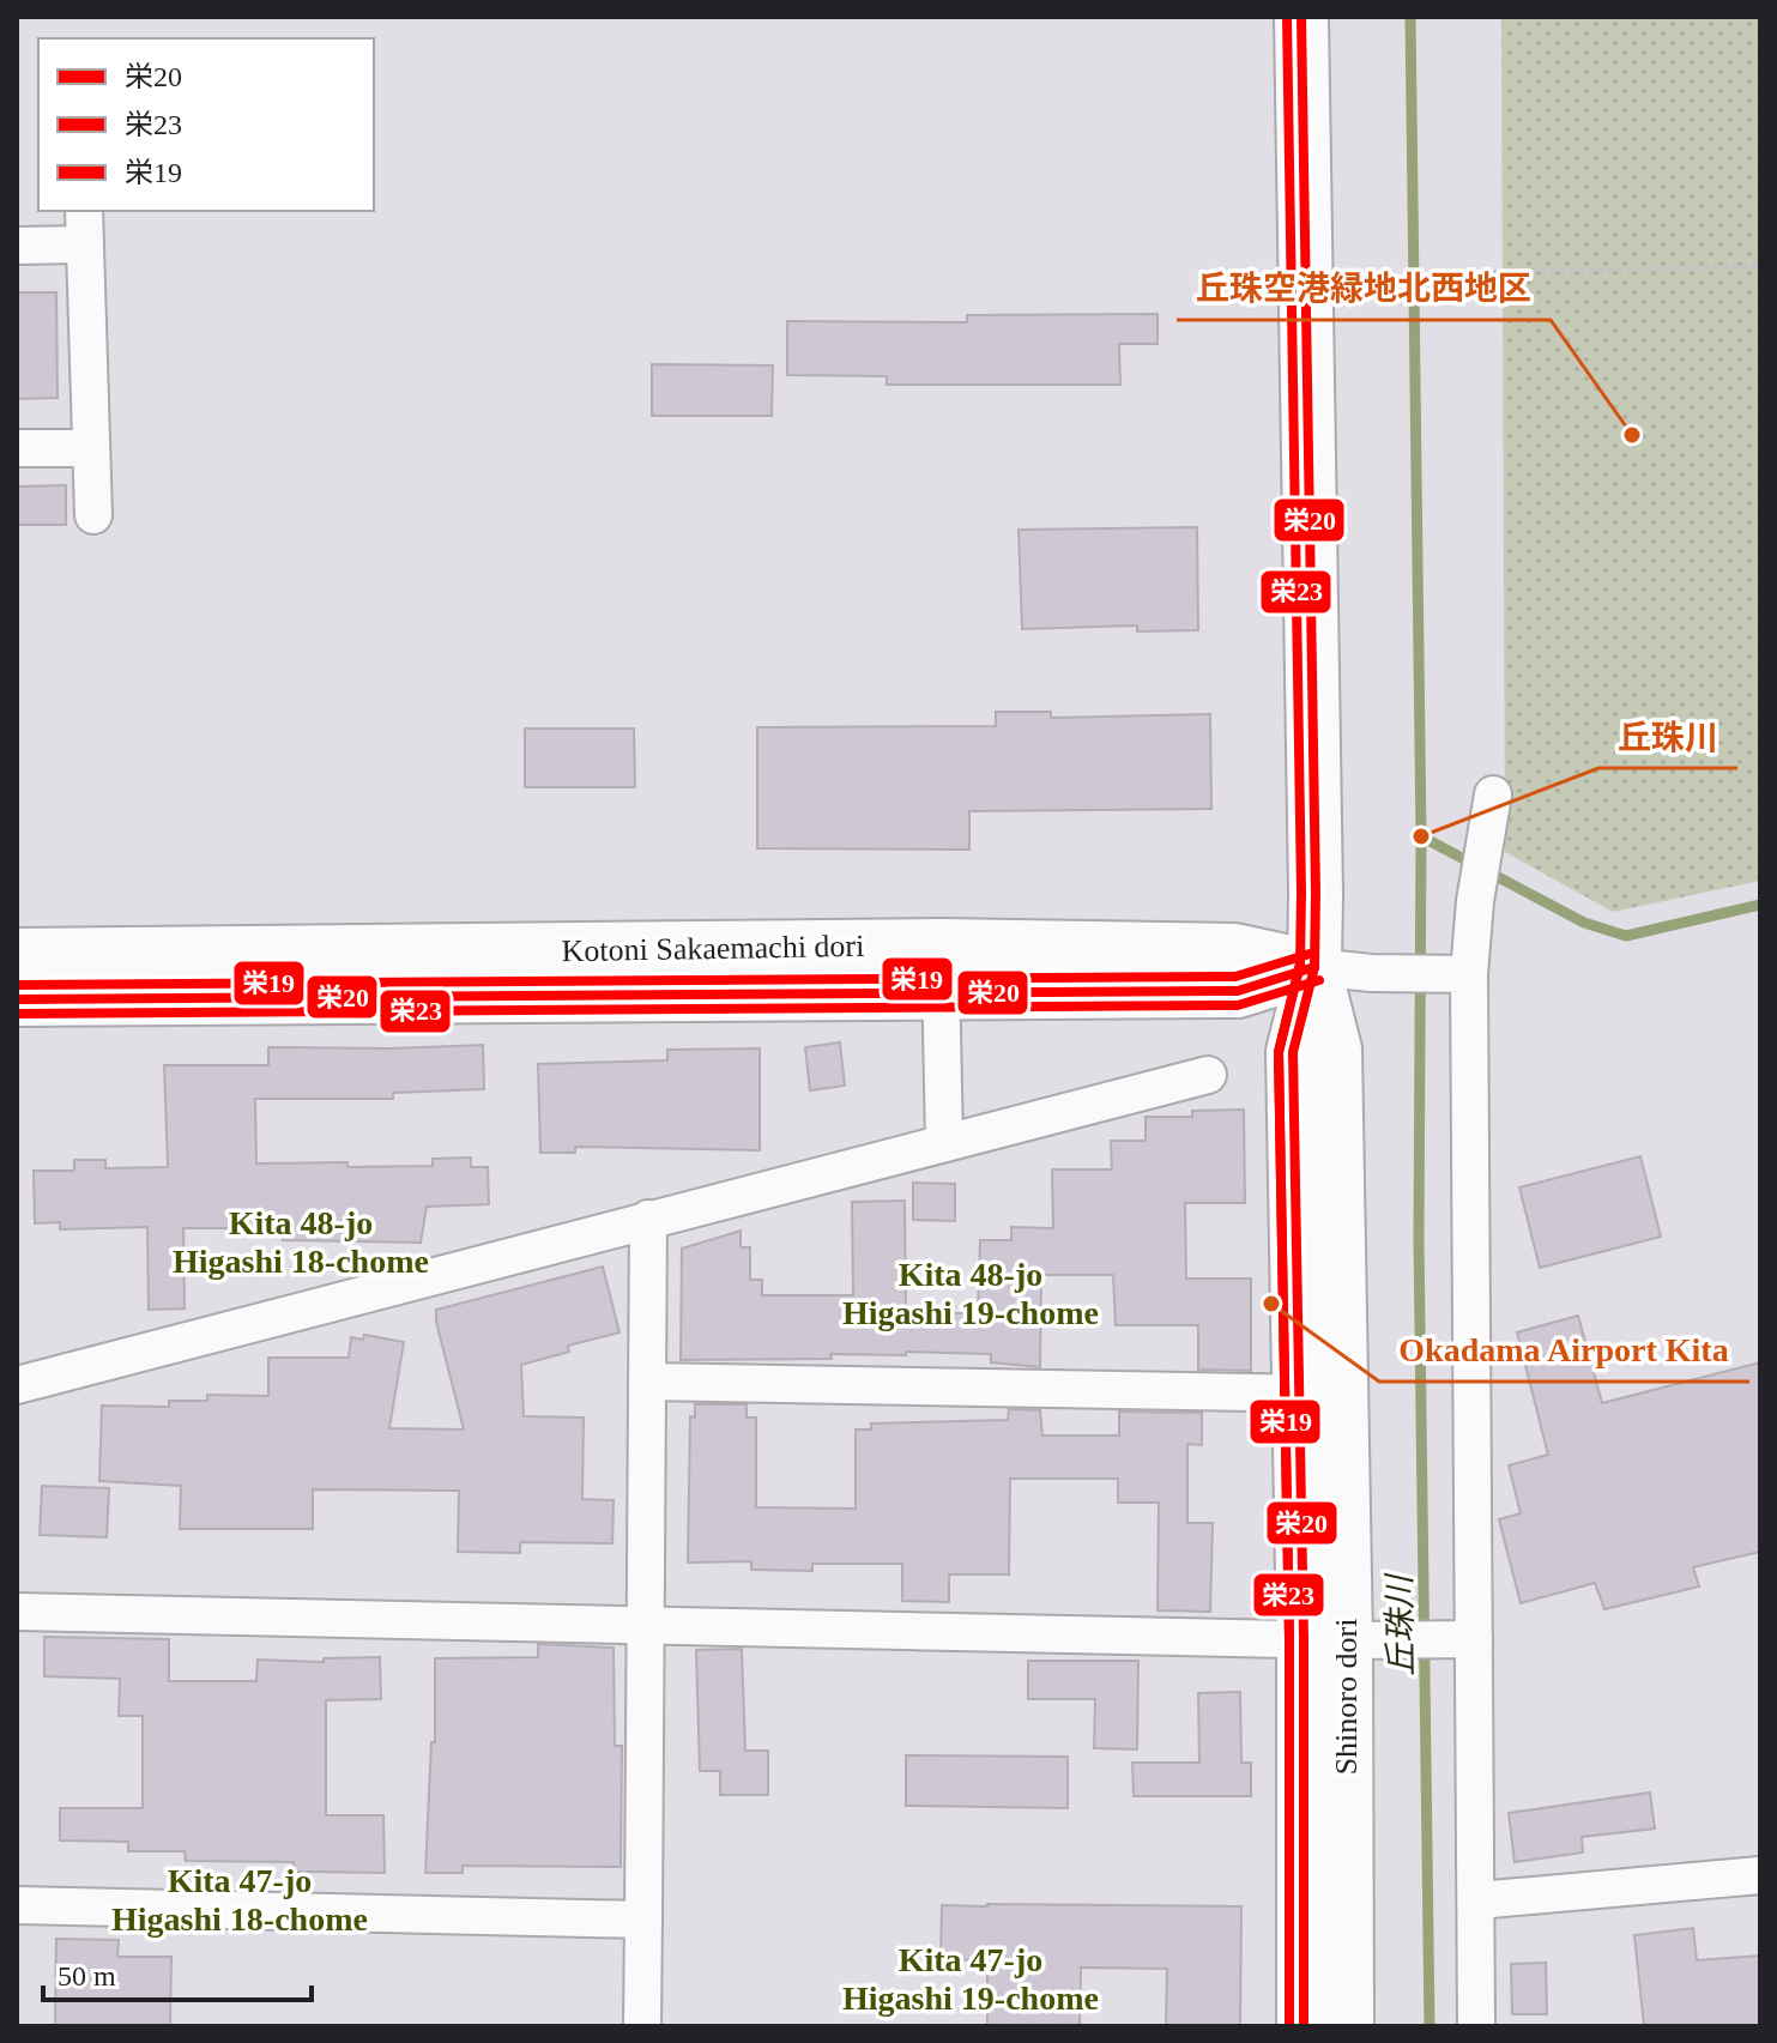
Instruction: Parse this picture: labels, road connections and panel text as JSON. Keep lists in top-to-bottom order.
{
  "streets": {
    "street": ["Kotoni Sakaemachi dori", "Shinoro dori"]
  },
  "crossings": [
    ["Kotoni Sakaemachi dori", "Shinoro dori"]
  ],
  "districts": [
    "Kita 48-jo Higashi 18-chome",
    "Kita 48-jo Higashi 19-chome",
    "Kita 47-jo Higashi 18-chome",
    "Kita 47-jo Higashi 19-chome"
  ],
  "water": ["丘珠川"],
  "places": ["丘珠空港緑地北西地区", "丘珠川", "Okadama Airport Kita"],
  "lines": ["transit line 栄20", "transit line 栄23", "transit line 栄19"],
  "legend": ["栄20", "栄23", "栄19"],
  "scale_bar": "50 m"
}
